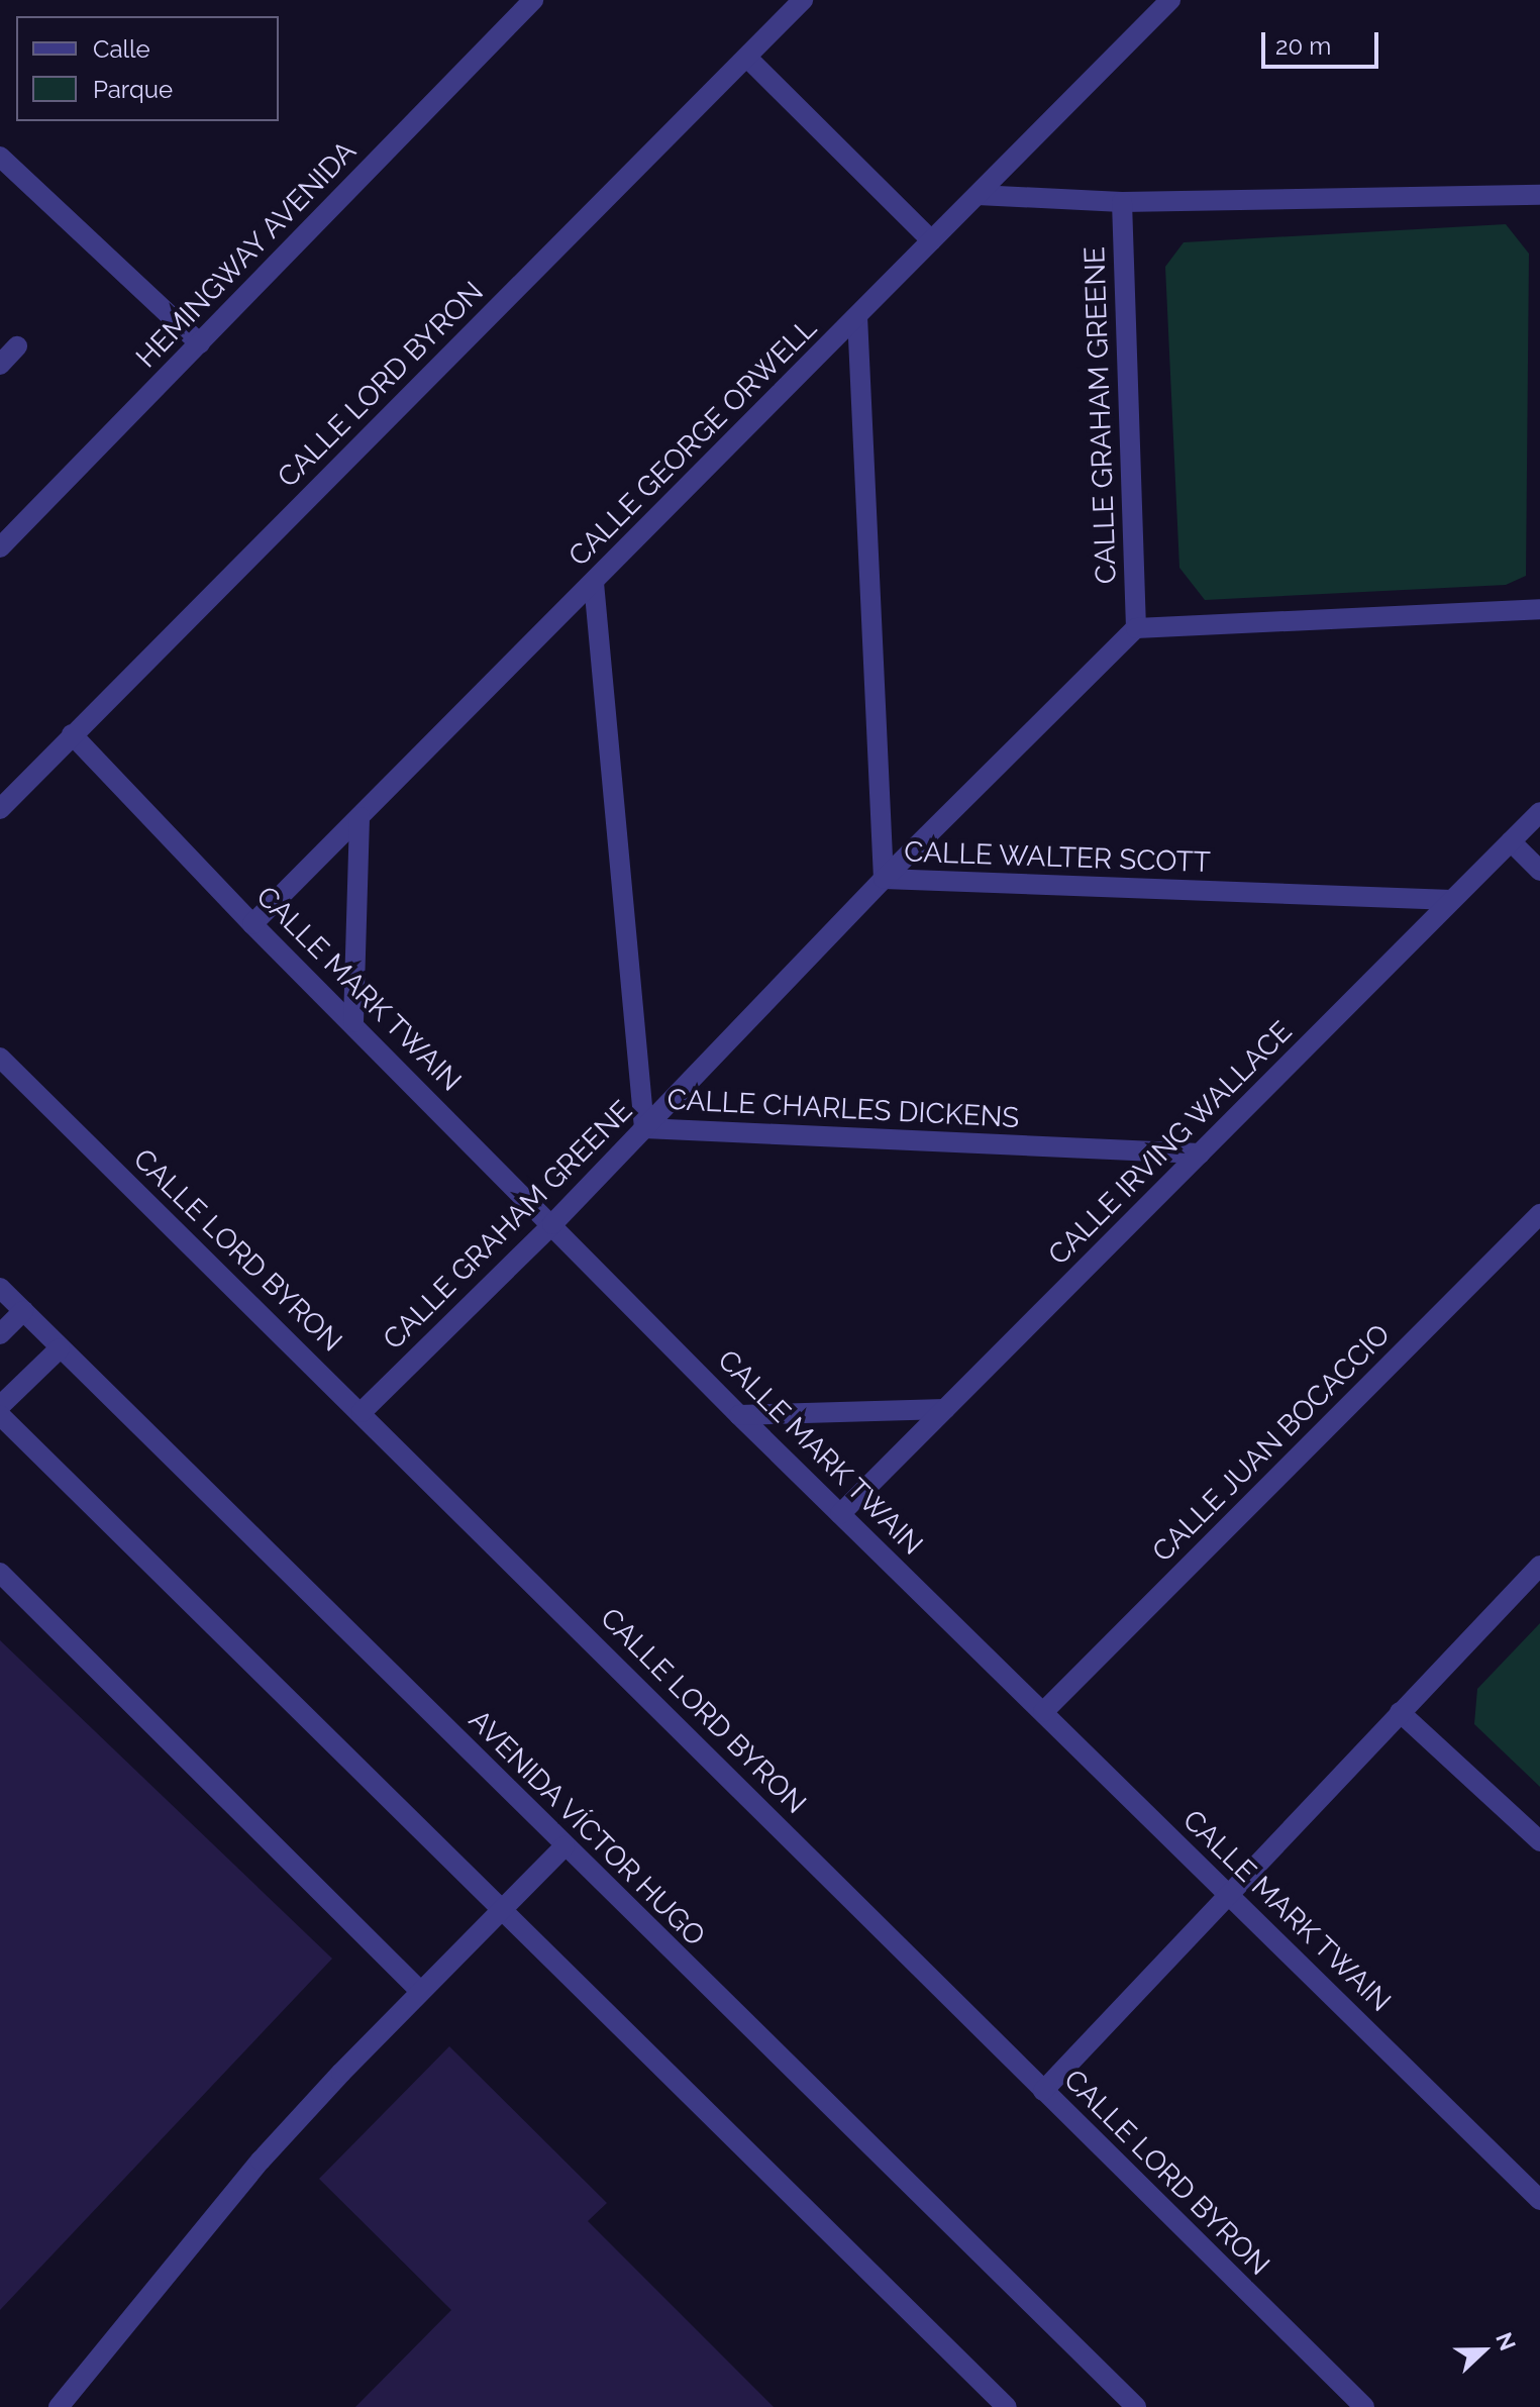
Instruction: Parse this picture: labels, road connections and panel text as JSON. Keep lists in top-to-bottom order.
{
  "streets": {
    "street": [
      "HEMINGWAY AVENIDA",
      "CALLE LORD BYRON",
      "CALLE GRAHAM GREENE",
      "CALLE GEORGE ORWELL",
      "CALLE WALTER SCOTT",
      "CALLE MARK TWAIN",
      "CALLE CHARLES DICKENS",
      "CALLE IRVING WALLACE",
      "CALLE JUAN BOCACCIO",
      "AVENIDA VÍCTOR HUGO"
    ]
  },
  "crossings": [
    ["CALLE LORD BYRON", "CALLE GRAHAM GREENE"],
    ["CALLE LORD BYRON", "CALLE MARK TWAIN"],
    ["CALLE GRAHAM GREENE", "CALLE WALTER SCOTT"],
    ["CALLE GRAHAM GREENE", "CALLE MARK TWAIN"],
    ["CALLE GRAHAM GREENE", "CALLE CHARLES DICKENS"],
    ["CALLE GEORGE ORWELL", "CALLE WALTER SCOTT"],
    ["CALLE GEORGE ORWELL", "CALLE MARK TWAIN"],
    ["CALLE GEORGE ORWELL", "CALLE CHARLES DICKENS"],
    ["CALLE WALTER SCOTT", "CALLE IRVING WALLACE"],
    ["CALLE MARK TWAIN", "CALLE IRVING WALLACE"],
    ["CALLE MARK TWAIN", "CALLE JUAN BOCACCIO"],
    ["CALLE CHARLES DICKENS", "CALLE IRVING WALLACE"]
  ],
  "legend": ["Calle", "Parque"],
  "scale_bar": "20 m",
  "north": "right"
}
